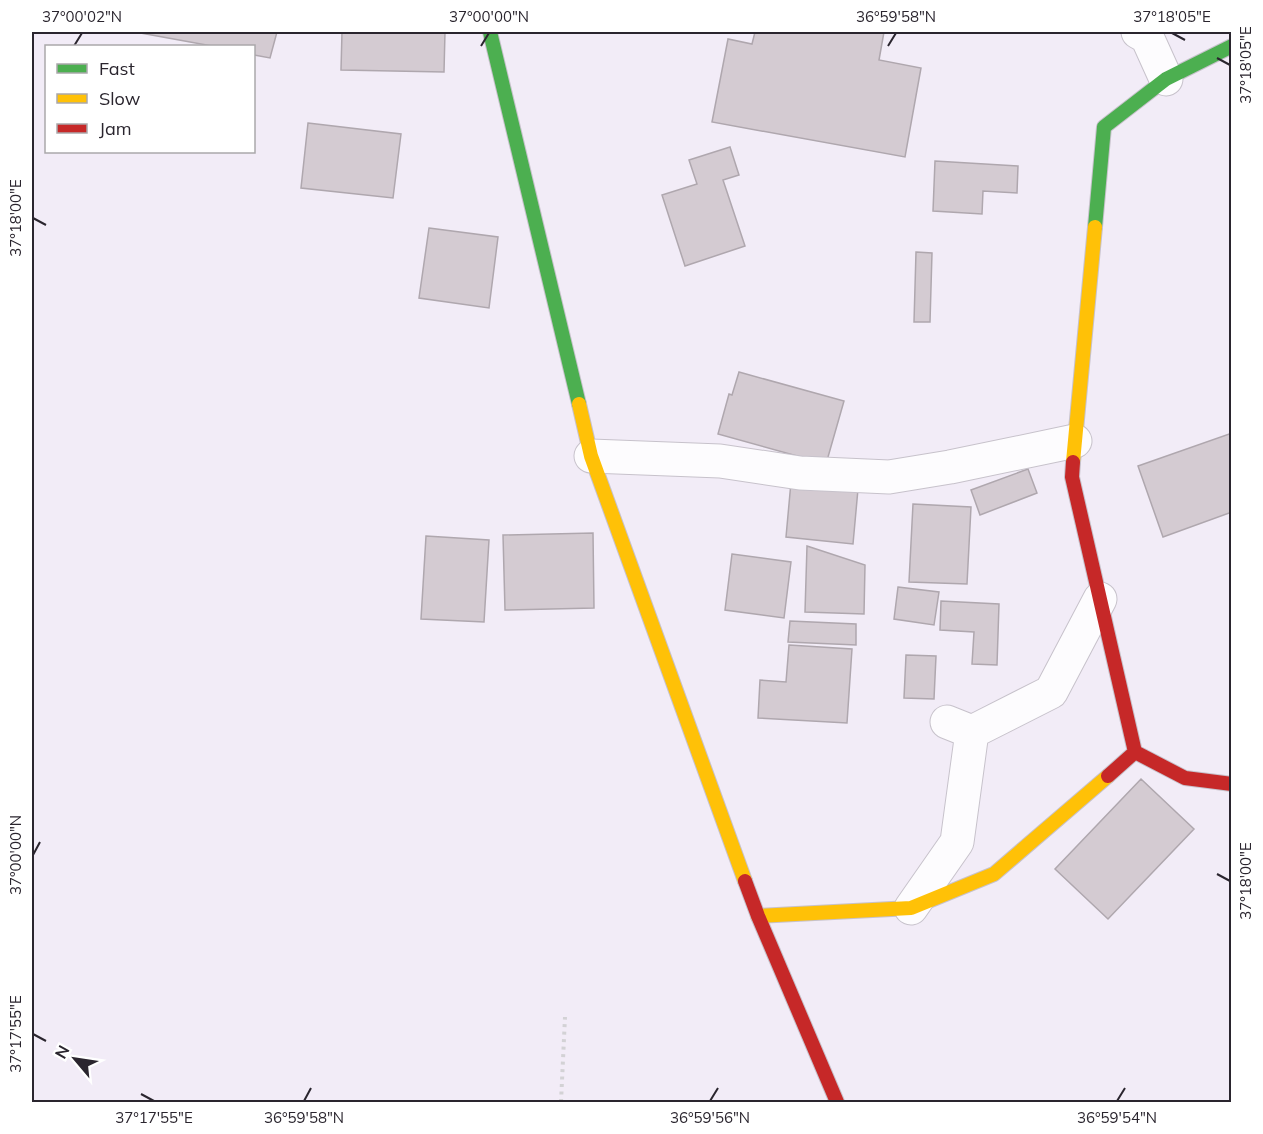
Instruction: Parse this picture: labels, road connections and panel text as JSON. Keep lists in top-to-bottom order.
{
  "legend": ["Fast", "Slow", "Jam"],
  "north": "top left",
  "coordinates": [
    "37°00'02\"N",
    "37°00'00\"N",
    "36°59'58\"N",
    "37°18'05\"E",
    "37°18'00\"E",
    "37°17'55\"E",
    "36°59'56\"N",
    "36°59'54\"N"
  ]
}
